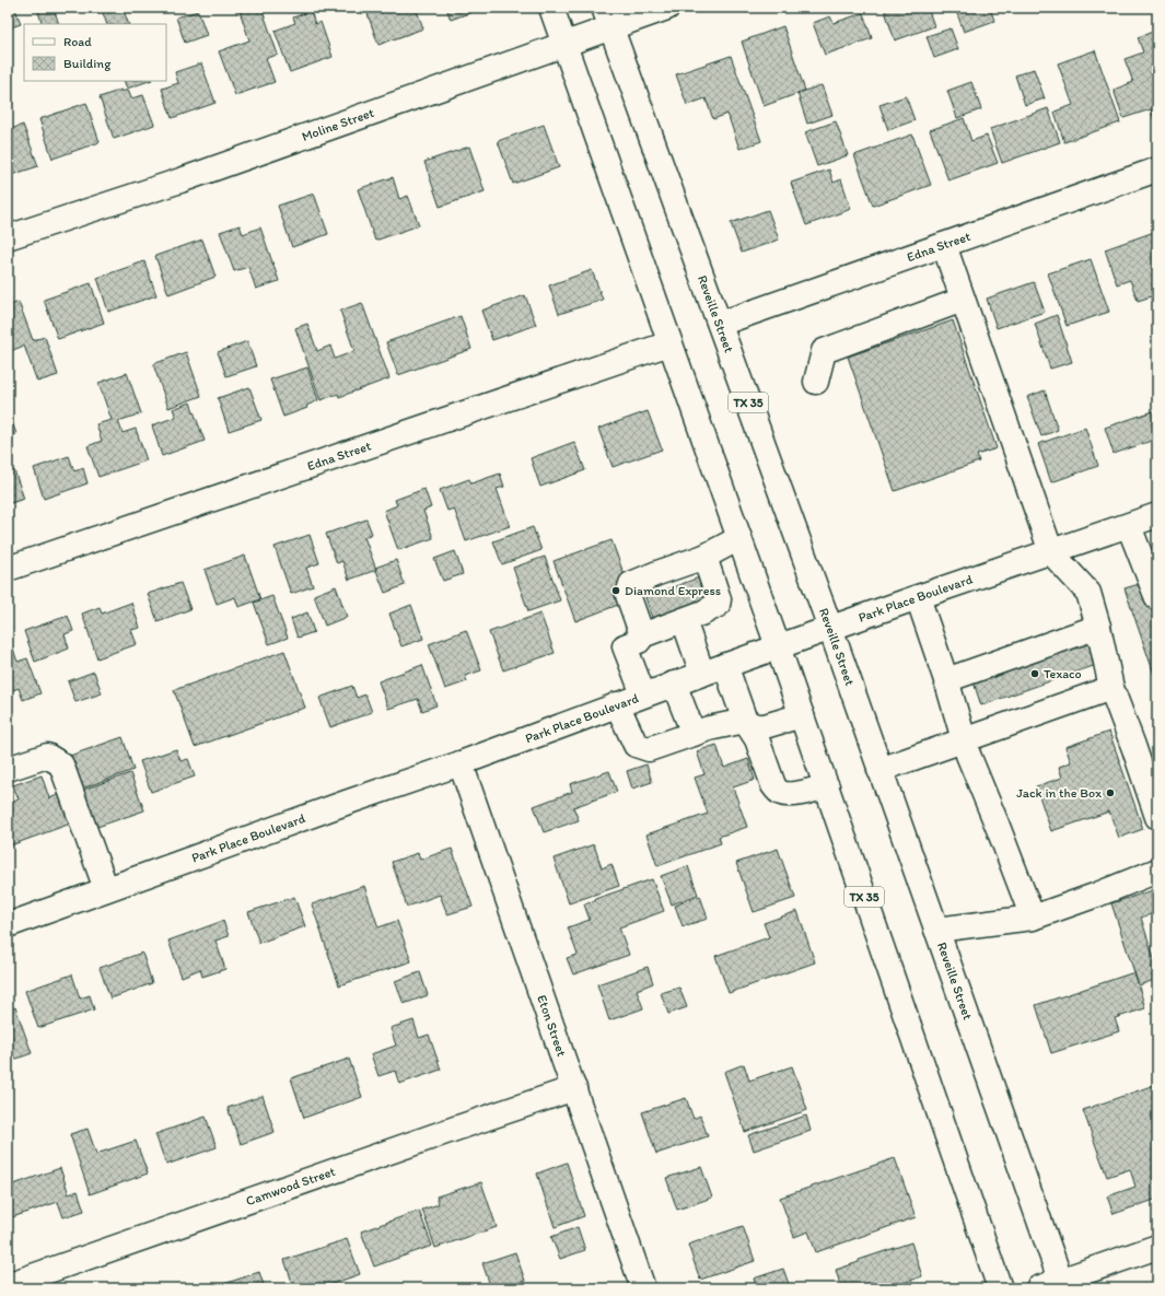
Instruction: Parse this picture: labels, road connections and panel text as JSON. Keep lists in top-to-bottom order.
{
  "streets": {
    "main road": [
      "Moline Street",
      "Edna Street",
      "Reveille Street",
      "TX 35",
      "Park Place Boulevard",
      "Eton Street",
      "Camwood Street"
    ]
  },
  "crossings": [
    ["Moline Street", "Reveille Street"],
    ["Moline Street", "TX 35"],
    ["Edna Street", "Reveille Street"],
    ["Edna Street", "TX 35"],
    ["Reveille Street", "Park Place Boulevard"],
    ["TX 35", "Park Place Boulevard"],
    ["Park Place Boulevard", "Eton Street"],
    ["Eton Street", "Camwood Street"]
  ],
  "places": ["Diamond Express", "Texaco", "Jack in the Box"],
  "legend": ["Road", "Building"]
}
